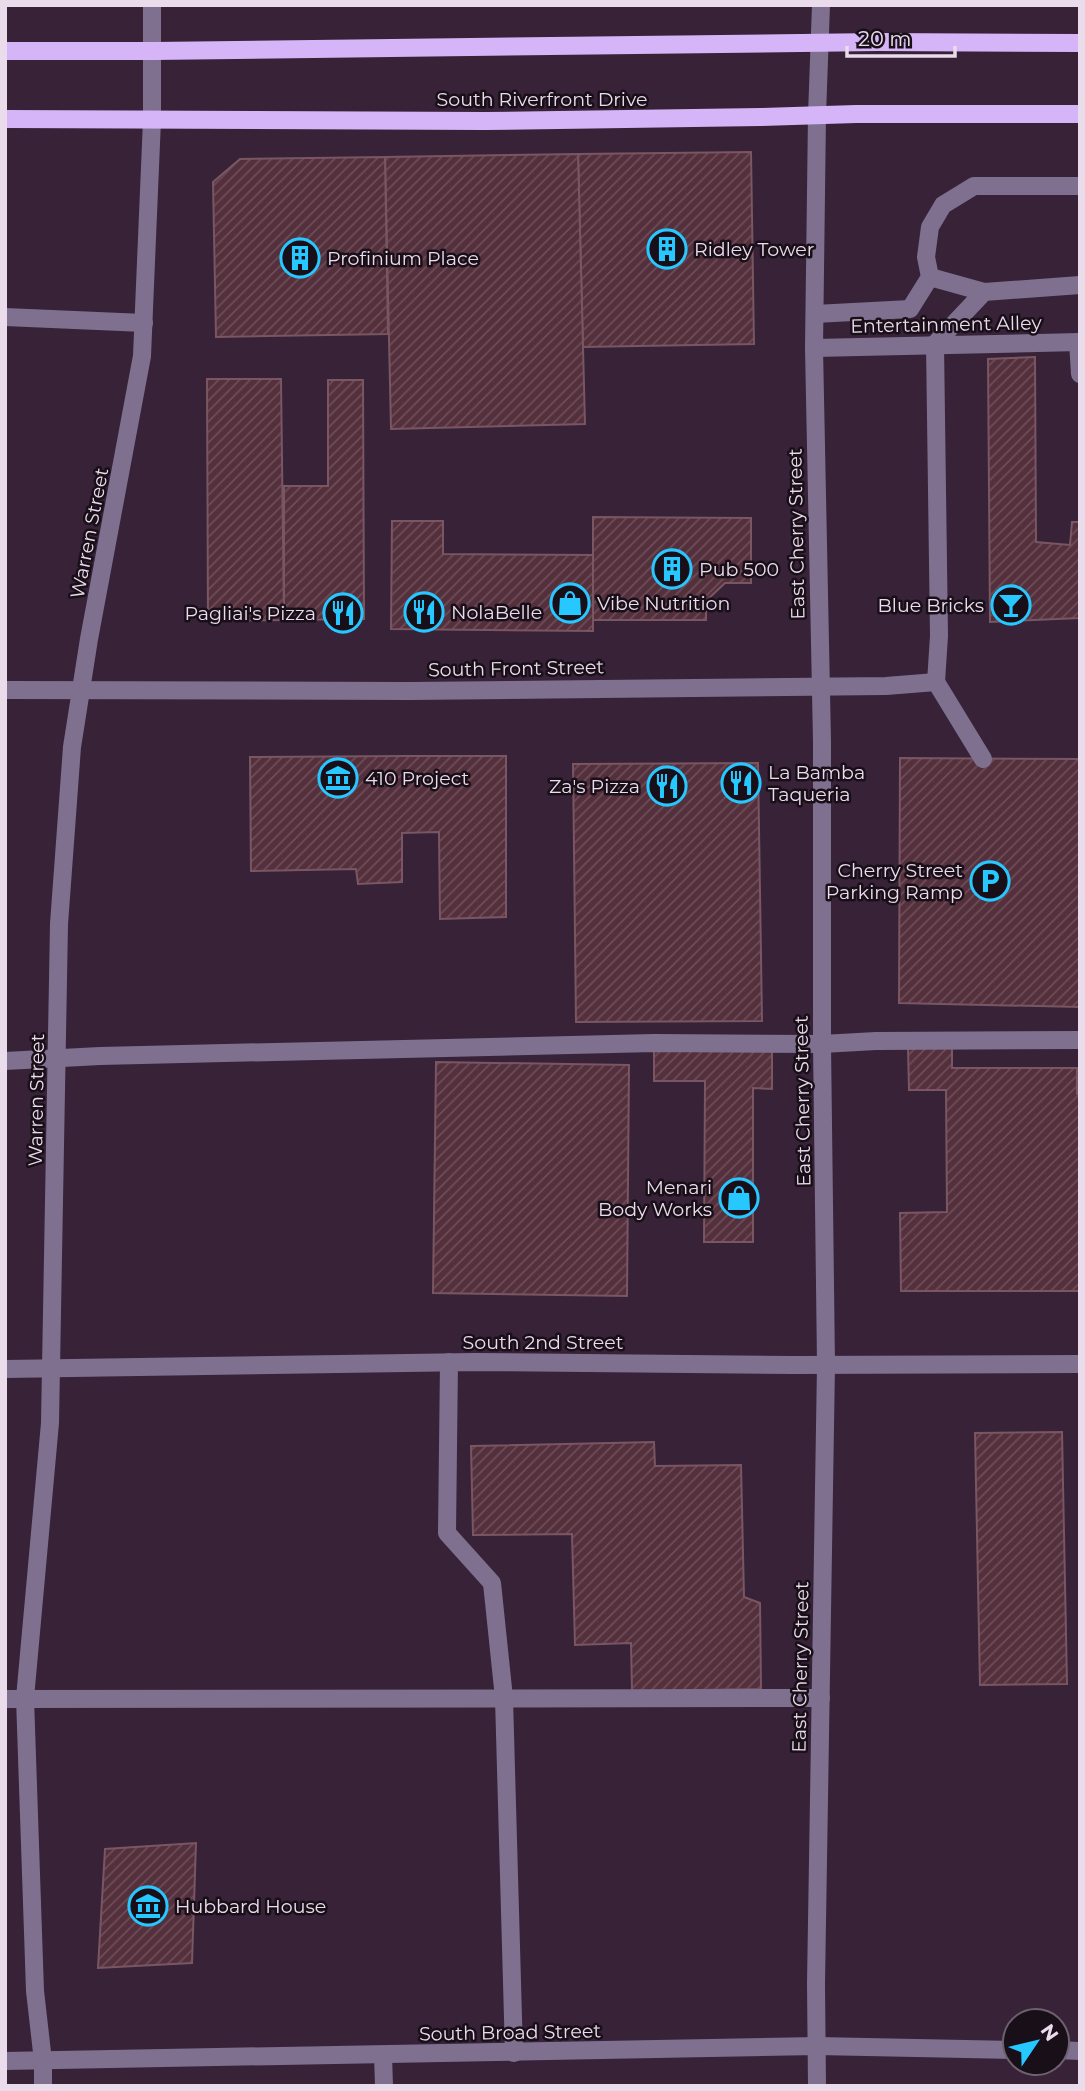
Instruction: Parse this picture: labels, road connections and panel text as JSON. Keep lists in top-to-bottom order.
{
  "streets": {
    "main road": ["South Riverfront Drive"],
    "street": [
      "Entertainment Alley",
      "Warren Street",
      "East Cherry Street",
      "South Front Street",
      "South 2nd Street",
      "South Broad Street"
    ]
  },
  "crossings": [
    ["South Riverfront Drive", "Warren Street"],
    ["South Riverfront Drive", "East Cherry Street"],
    ["Entertainment Alley", "East Cherry Street"],
    ["Warren Street", "South Front Street"],
    ["Warren Street", "South 2nd Street"],
    ["Warren Street", "South Broad Street"],
    ["East Cherry Street", "South Front Street"],
    ["East Cherry Street", "South 2nd Street"],
    ["East Cherry Street", "South Broad Street"]
  ],
  "places": {
    "building": ["Ridley Tower", "Profinium Place", "Pub 500"],
    "shop": ["Vibe Nutrition", "Menari Body Works"],
    "bar": ["Blue Bricks"],
    "restaurant": [
      "NolaBelle",
      "Pagliai's Pizza",
      "La Bamba Taqueria",
      "Za's Pizza"
    ],
    "museum": ["410 Project", "Hubbard House"],
    "parking": ["Cherry Street Parking Ramp"]
  },
  "scale_bar": "20 m",
  "north": "top right"
}
